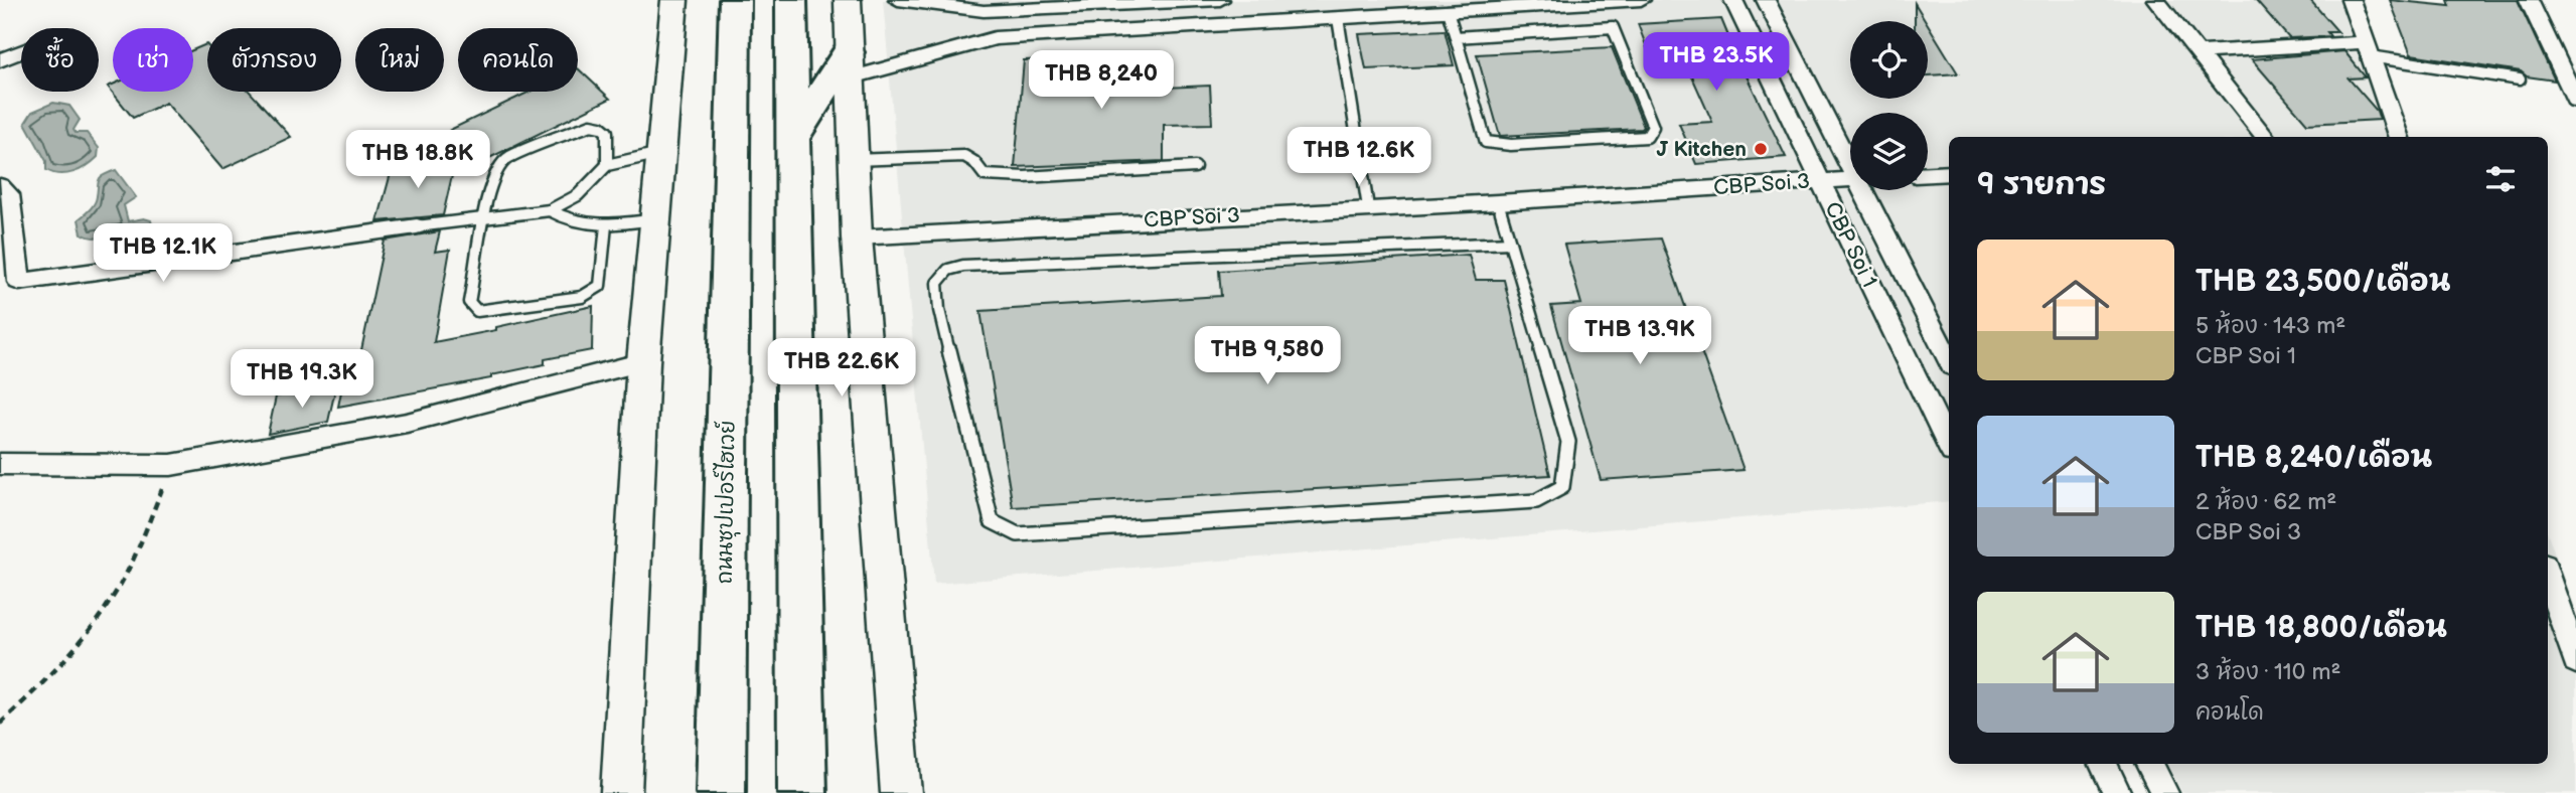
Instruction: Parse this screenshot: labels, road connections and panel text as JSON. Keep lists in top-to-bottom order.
{
  "streets": {
    "highway": ["ถนนซุปเปอร์ไฮเวย์"],
    "street": ["CBP Soi 3", "CBP Soi 1"]
  },
  "crossings": [
    ["CBP Soi 3", "CBP Soi 1"]
  ],
  "places": ["J Kitchen"],
  "page": {
    "chip": [
      "ซื้อ",
      "เช่า",
      "ตัวกรอง",
      "ใหม่",
      "คอนโด"
    ],
    "price": [
      "THB 23.5K",
      "THB 8,240",
      "THB 12.6K",
      "THB 18.8K",
      "THB 12.1K",
      "THB 13.9K",
      "THB 9,580",
      "THB 22.6K",
      "THB 19.3K"
    ],
    "heading": "9 รายการ",
    "list": [
      {
        "name": "THB 23,500/เดือน",
        "note": "5 ห้อง · 143 m² · CBP Soi 1"
      },
      {
        "name": "THB 8,240/เดือน",
        "note": "2 ห้อง · 62 m² · CBP Soi 3"
      },
      {
        "name": "THB 18,800/เดือน",
        "note": "3 ห้อง · 110 m² · คอนโด"
      }
    ]
  }
}
